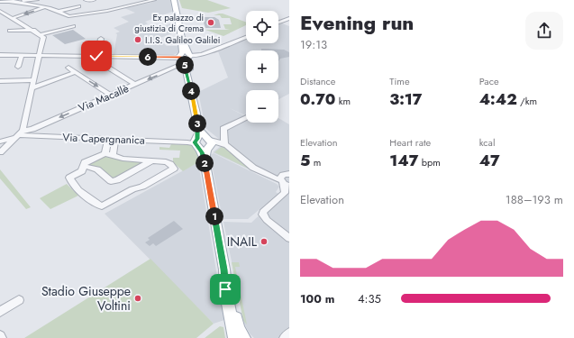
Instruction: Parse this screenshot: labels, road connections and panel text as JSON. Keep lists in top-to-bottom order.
{
  "streets": {
    "street": ["Via Macallè", "Via Capergnanica"]
  },
  "crossings": [
    ["Via Macallè", "Via Capergnanica"]
  ],
  "places": [
    "Ex palazzo di giustizia di Crema",
    "I.I.S. Galileo Galilei",
    "INAIL",
    "Stadio Giuseppe Voltini"
  ],
  "page": {
    "heading": ["Evening run", "19:13"],
    "map_buttons": ["+", "−"],
    "pins": [
      "6",
      "5",
      "4",
      "3",
      "2",
      "1"
    ],
    "stats": [
      ["Distance", "0.70 km"],
      ["Time", "3:17"],
      ["Pace", "4:42 /km"],
      ["Elevation", "5 m"],
      ["Heart rate", "147 bpm"],
      ["kcal", "47"]
    ],
    "chart": ["Elevation", "188–193 m"],
    "list": [
      {
        "name": "100 m",
        "note": "4:35"
      }
    ]
  }
}
